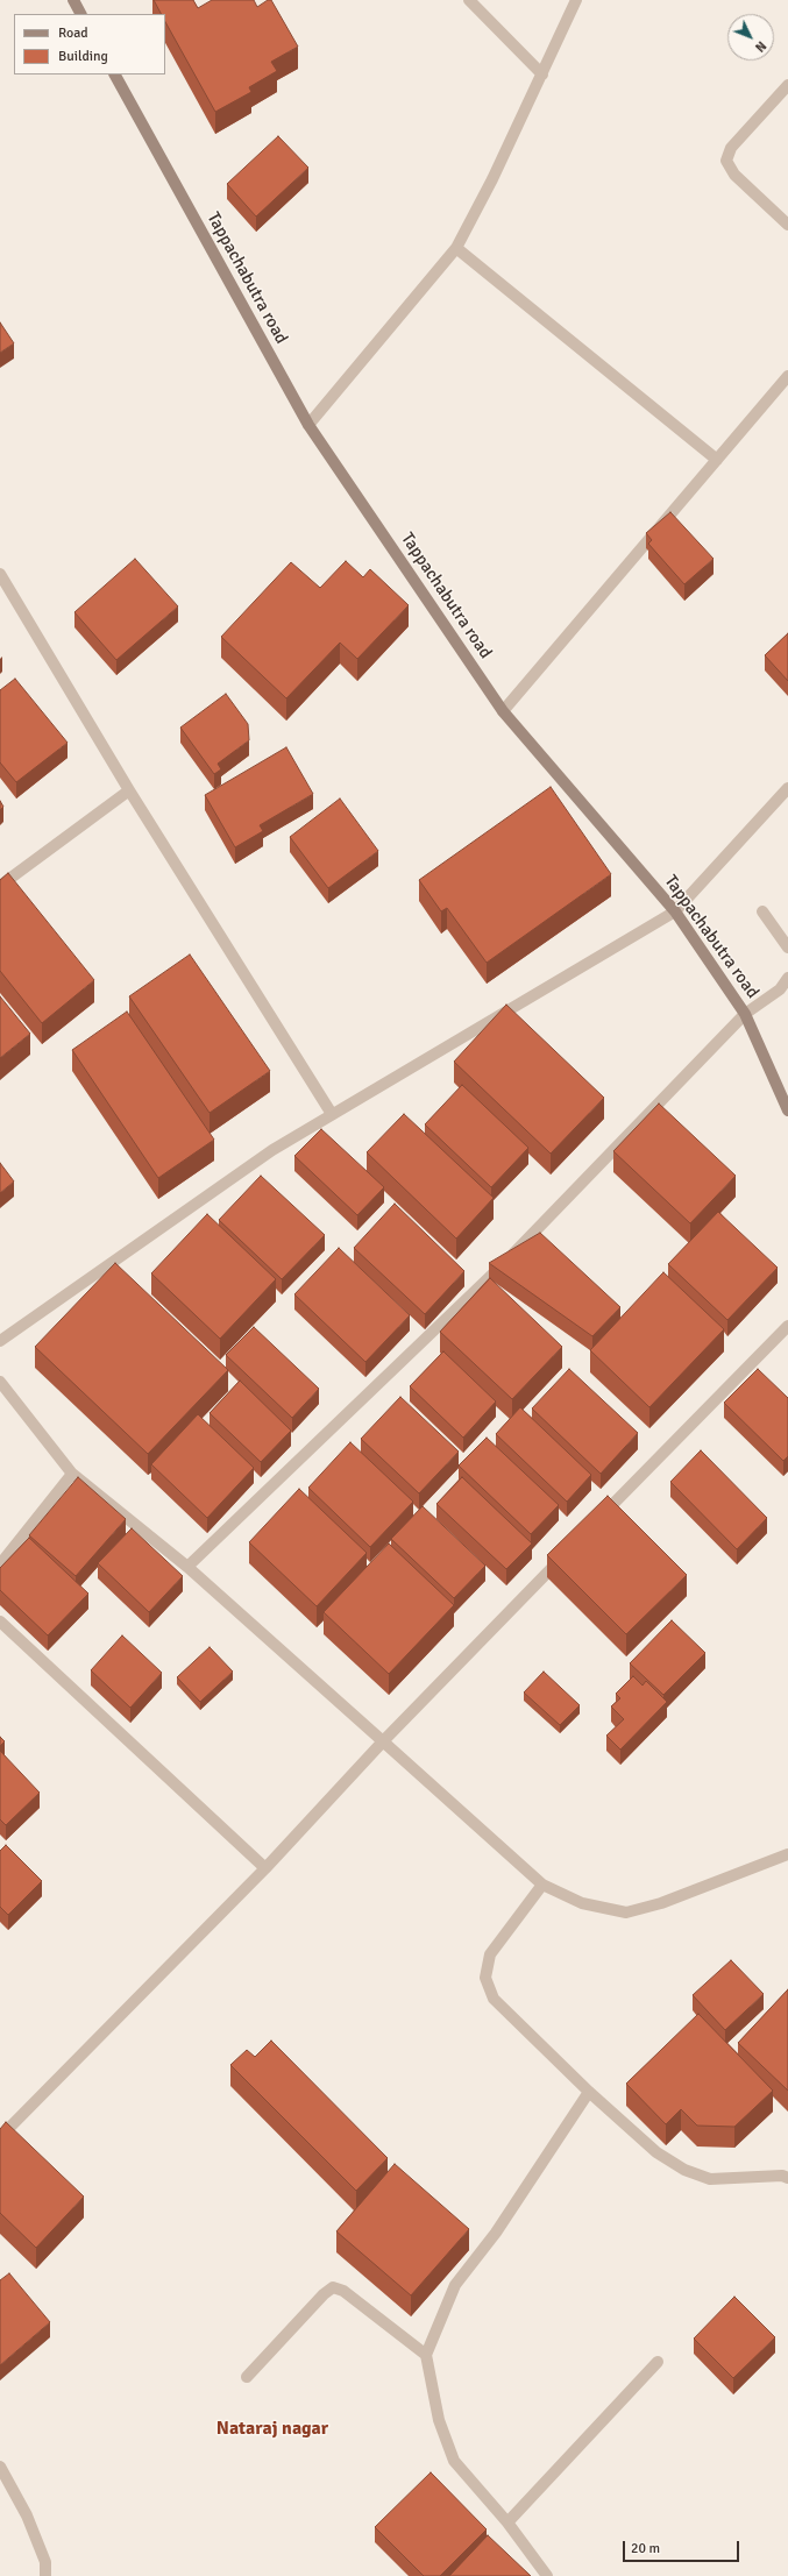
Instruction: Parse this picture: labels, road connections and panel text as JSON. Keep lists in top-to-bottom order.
{
  "streets": {
    "main road": ["Tappachabutra road"]
  },
  "districts": ["Nataraj nagar"],
  "legend": ["Road", "Building"],
  "scale_bar": "20 m",
  "north": "bottom right"
}
